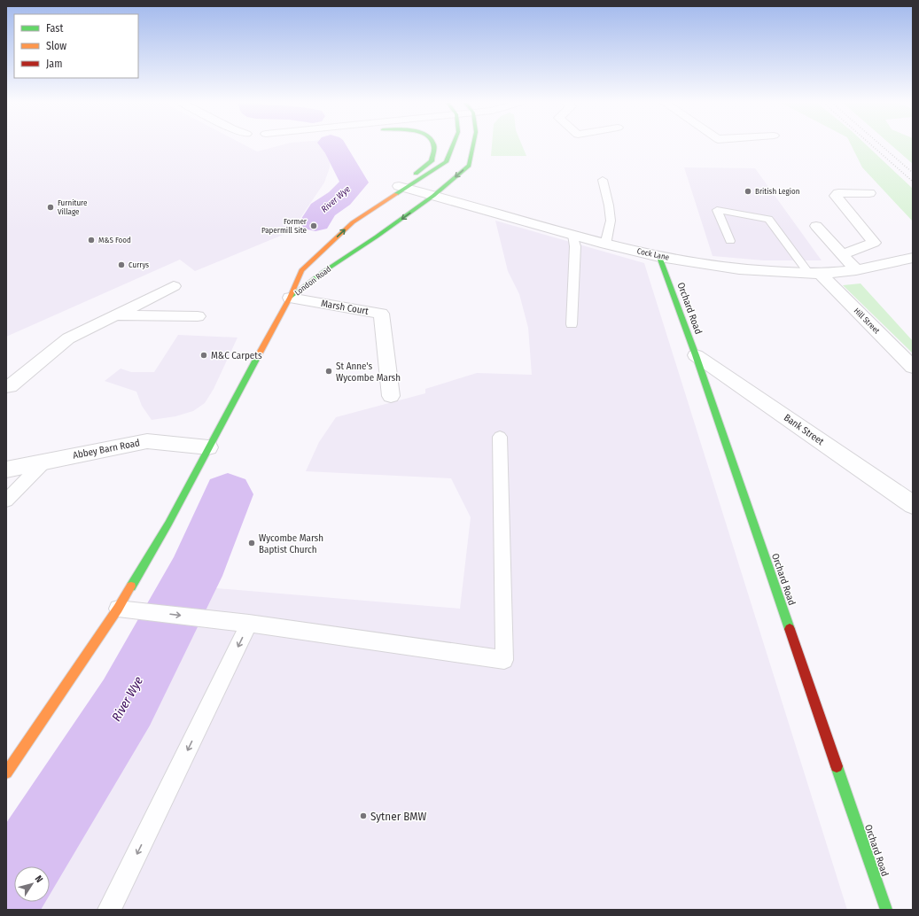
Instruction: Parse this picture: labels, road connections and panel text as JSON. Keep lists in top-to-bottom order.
{
  "streets": {
    "main road": ["London Road", "Orchard Road"],
    "street": [
      "Cock Lane",
      "Marsh Court",
      "Hill Street",
      "Bank Street",
      "Abbey Barn Road"
    ]
  },
  "crossings": [
    ["Cock Lane", "London Road"],
    ["Cock Lane", "Orchard Road"],
    ["Cock Lane", "Hill Street"],
    ["London Road", "Marsh Court"],
    ["Orchard Road", "Bank Street"]
  ],
  "water": ["River Wye"],
  "places": [
    "British Legion",
    "Furniture Village",
    "Former Papermill Site",
    "M&S Food",
    "Currys",
    "M&C Carpets",
    "St Anne's Wycombe Marsh",
    "Wycombe Marsh Baptist Church",
    "Sytner BMW"
  ],
  "legend": ["Fast", "Slow", "Jam"],
  "north": "top right"
}
